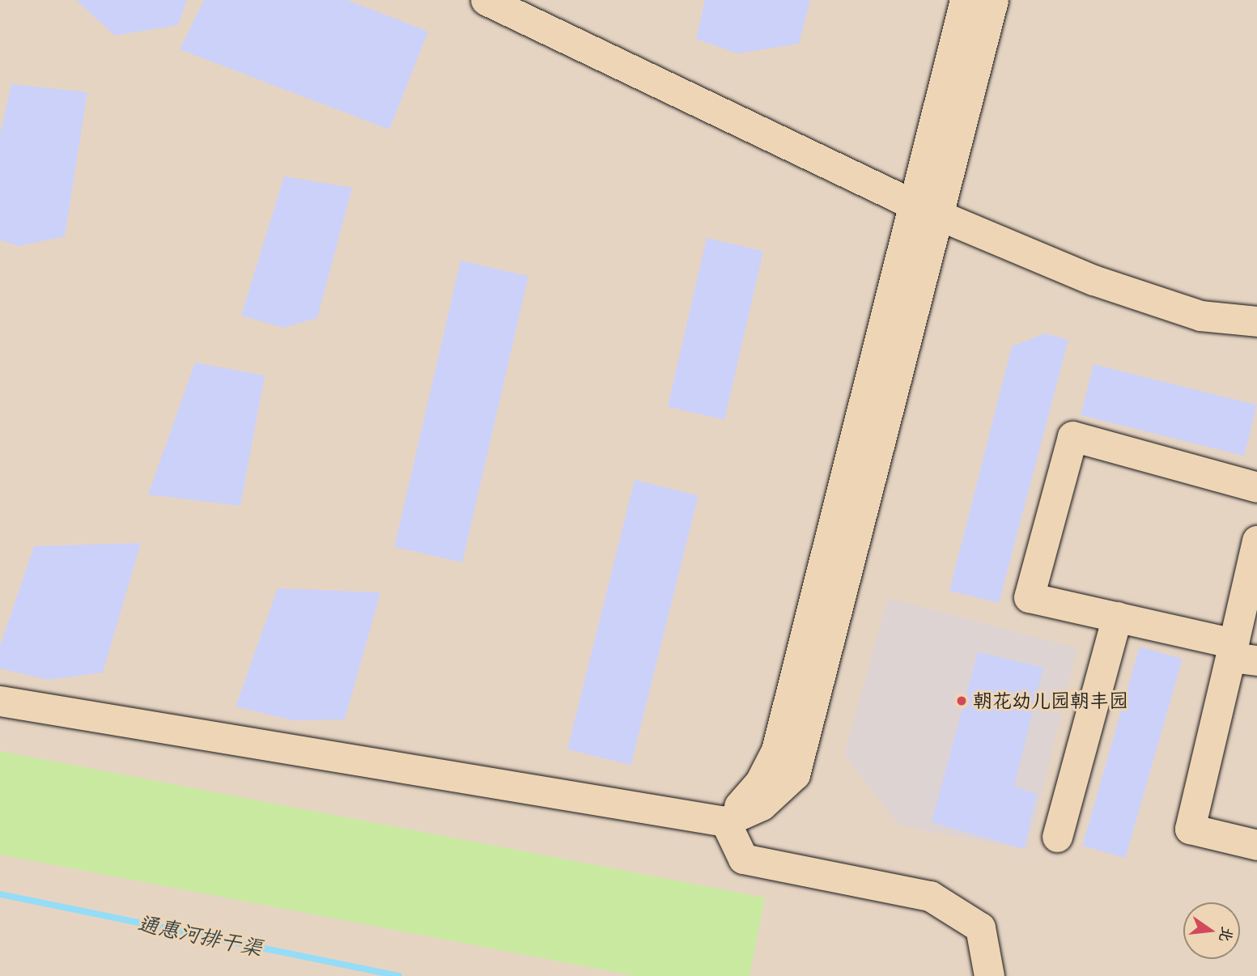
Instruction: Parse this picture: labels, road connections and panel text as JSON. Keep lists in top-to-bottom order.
{
  "water": ["通惠河排干渠"],
  "places": ["朝花幼儿园朝丰园"],
  "north": "right"
}
